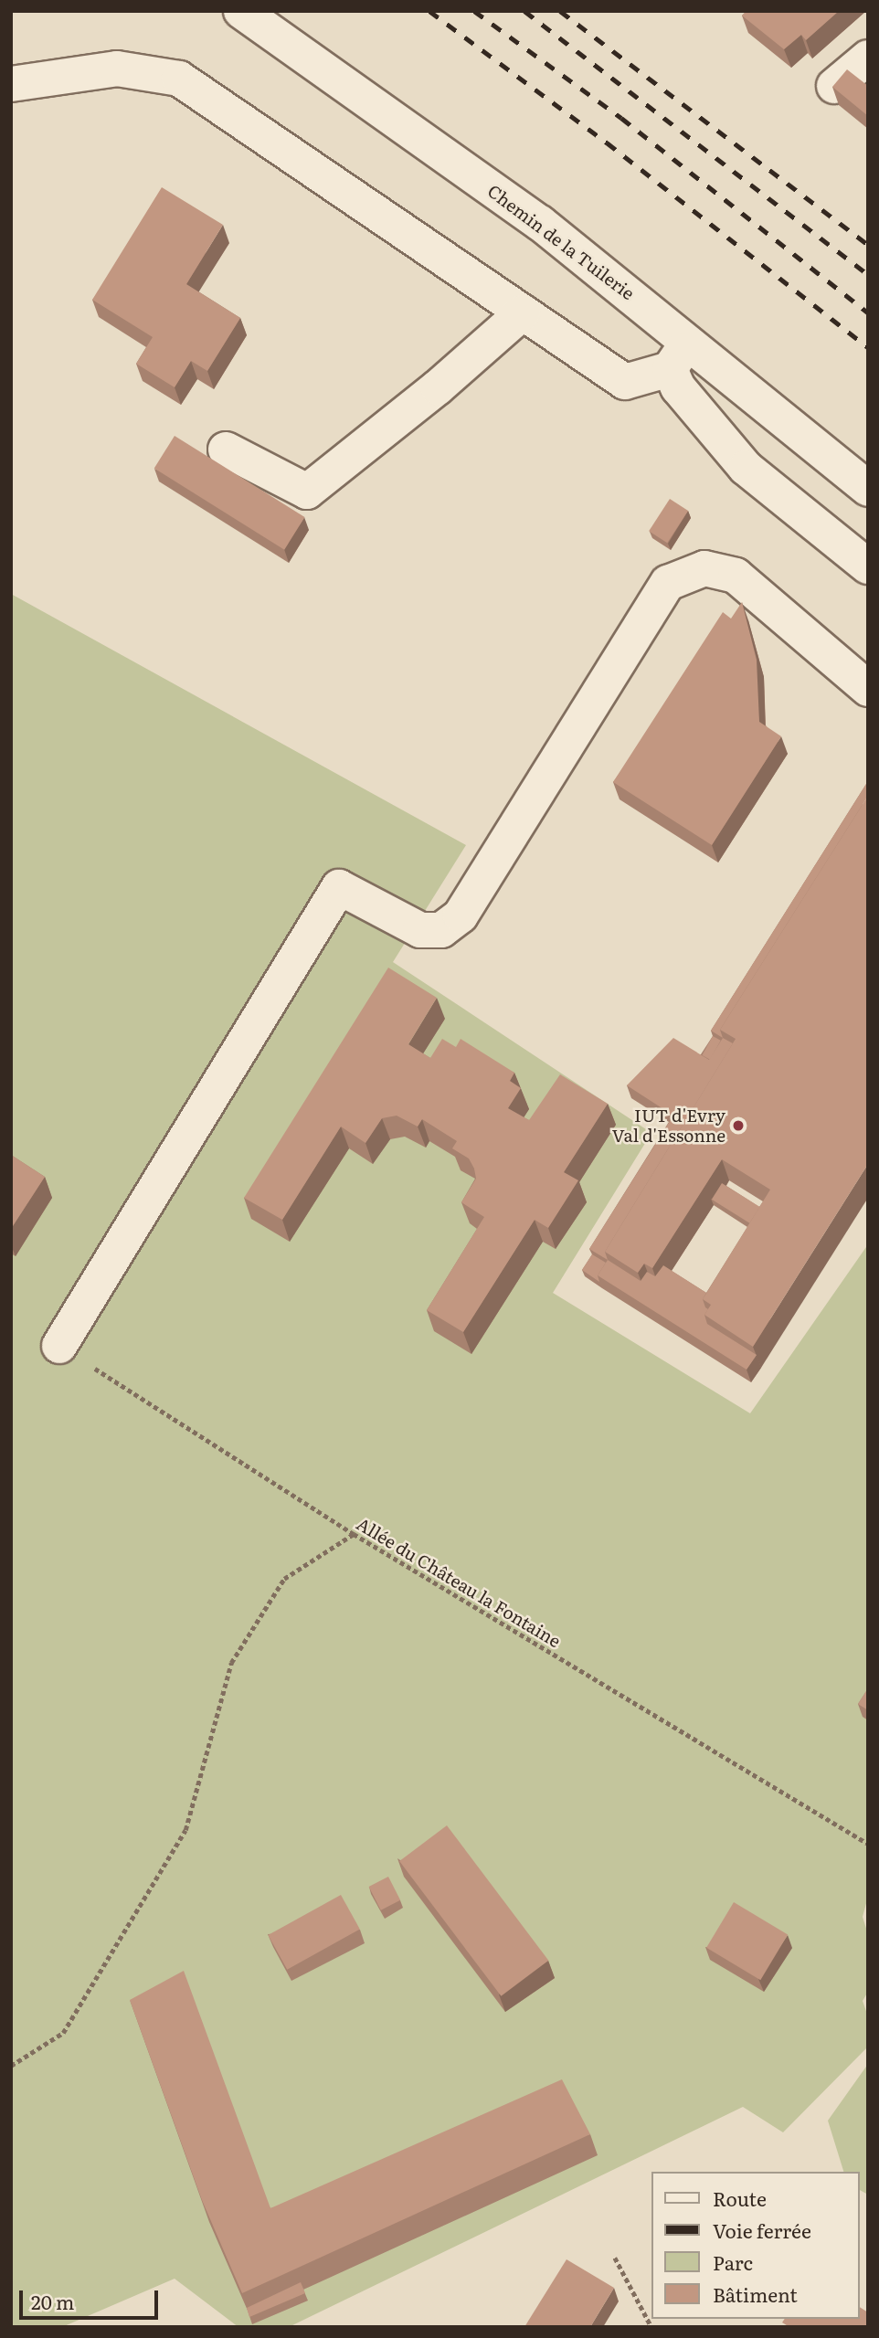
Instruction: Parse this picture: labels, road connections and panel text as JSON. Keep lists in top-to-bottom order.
{
  "streets": {
    "street": ["Chemin de la Tuilerie"],
    "path": ["Allée du Château la Fontaine"]
  },
  "places": ["IUT d'Evry Val d'Essonne"],
  "legend": [
    "Route",
    "Voie ferrée",
    "Parc",
    "Bâtiment"
  ],
  "scale_bar": "20 m"
}
